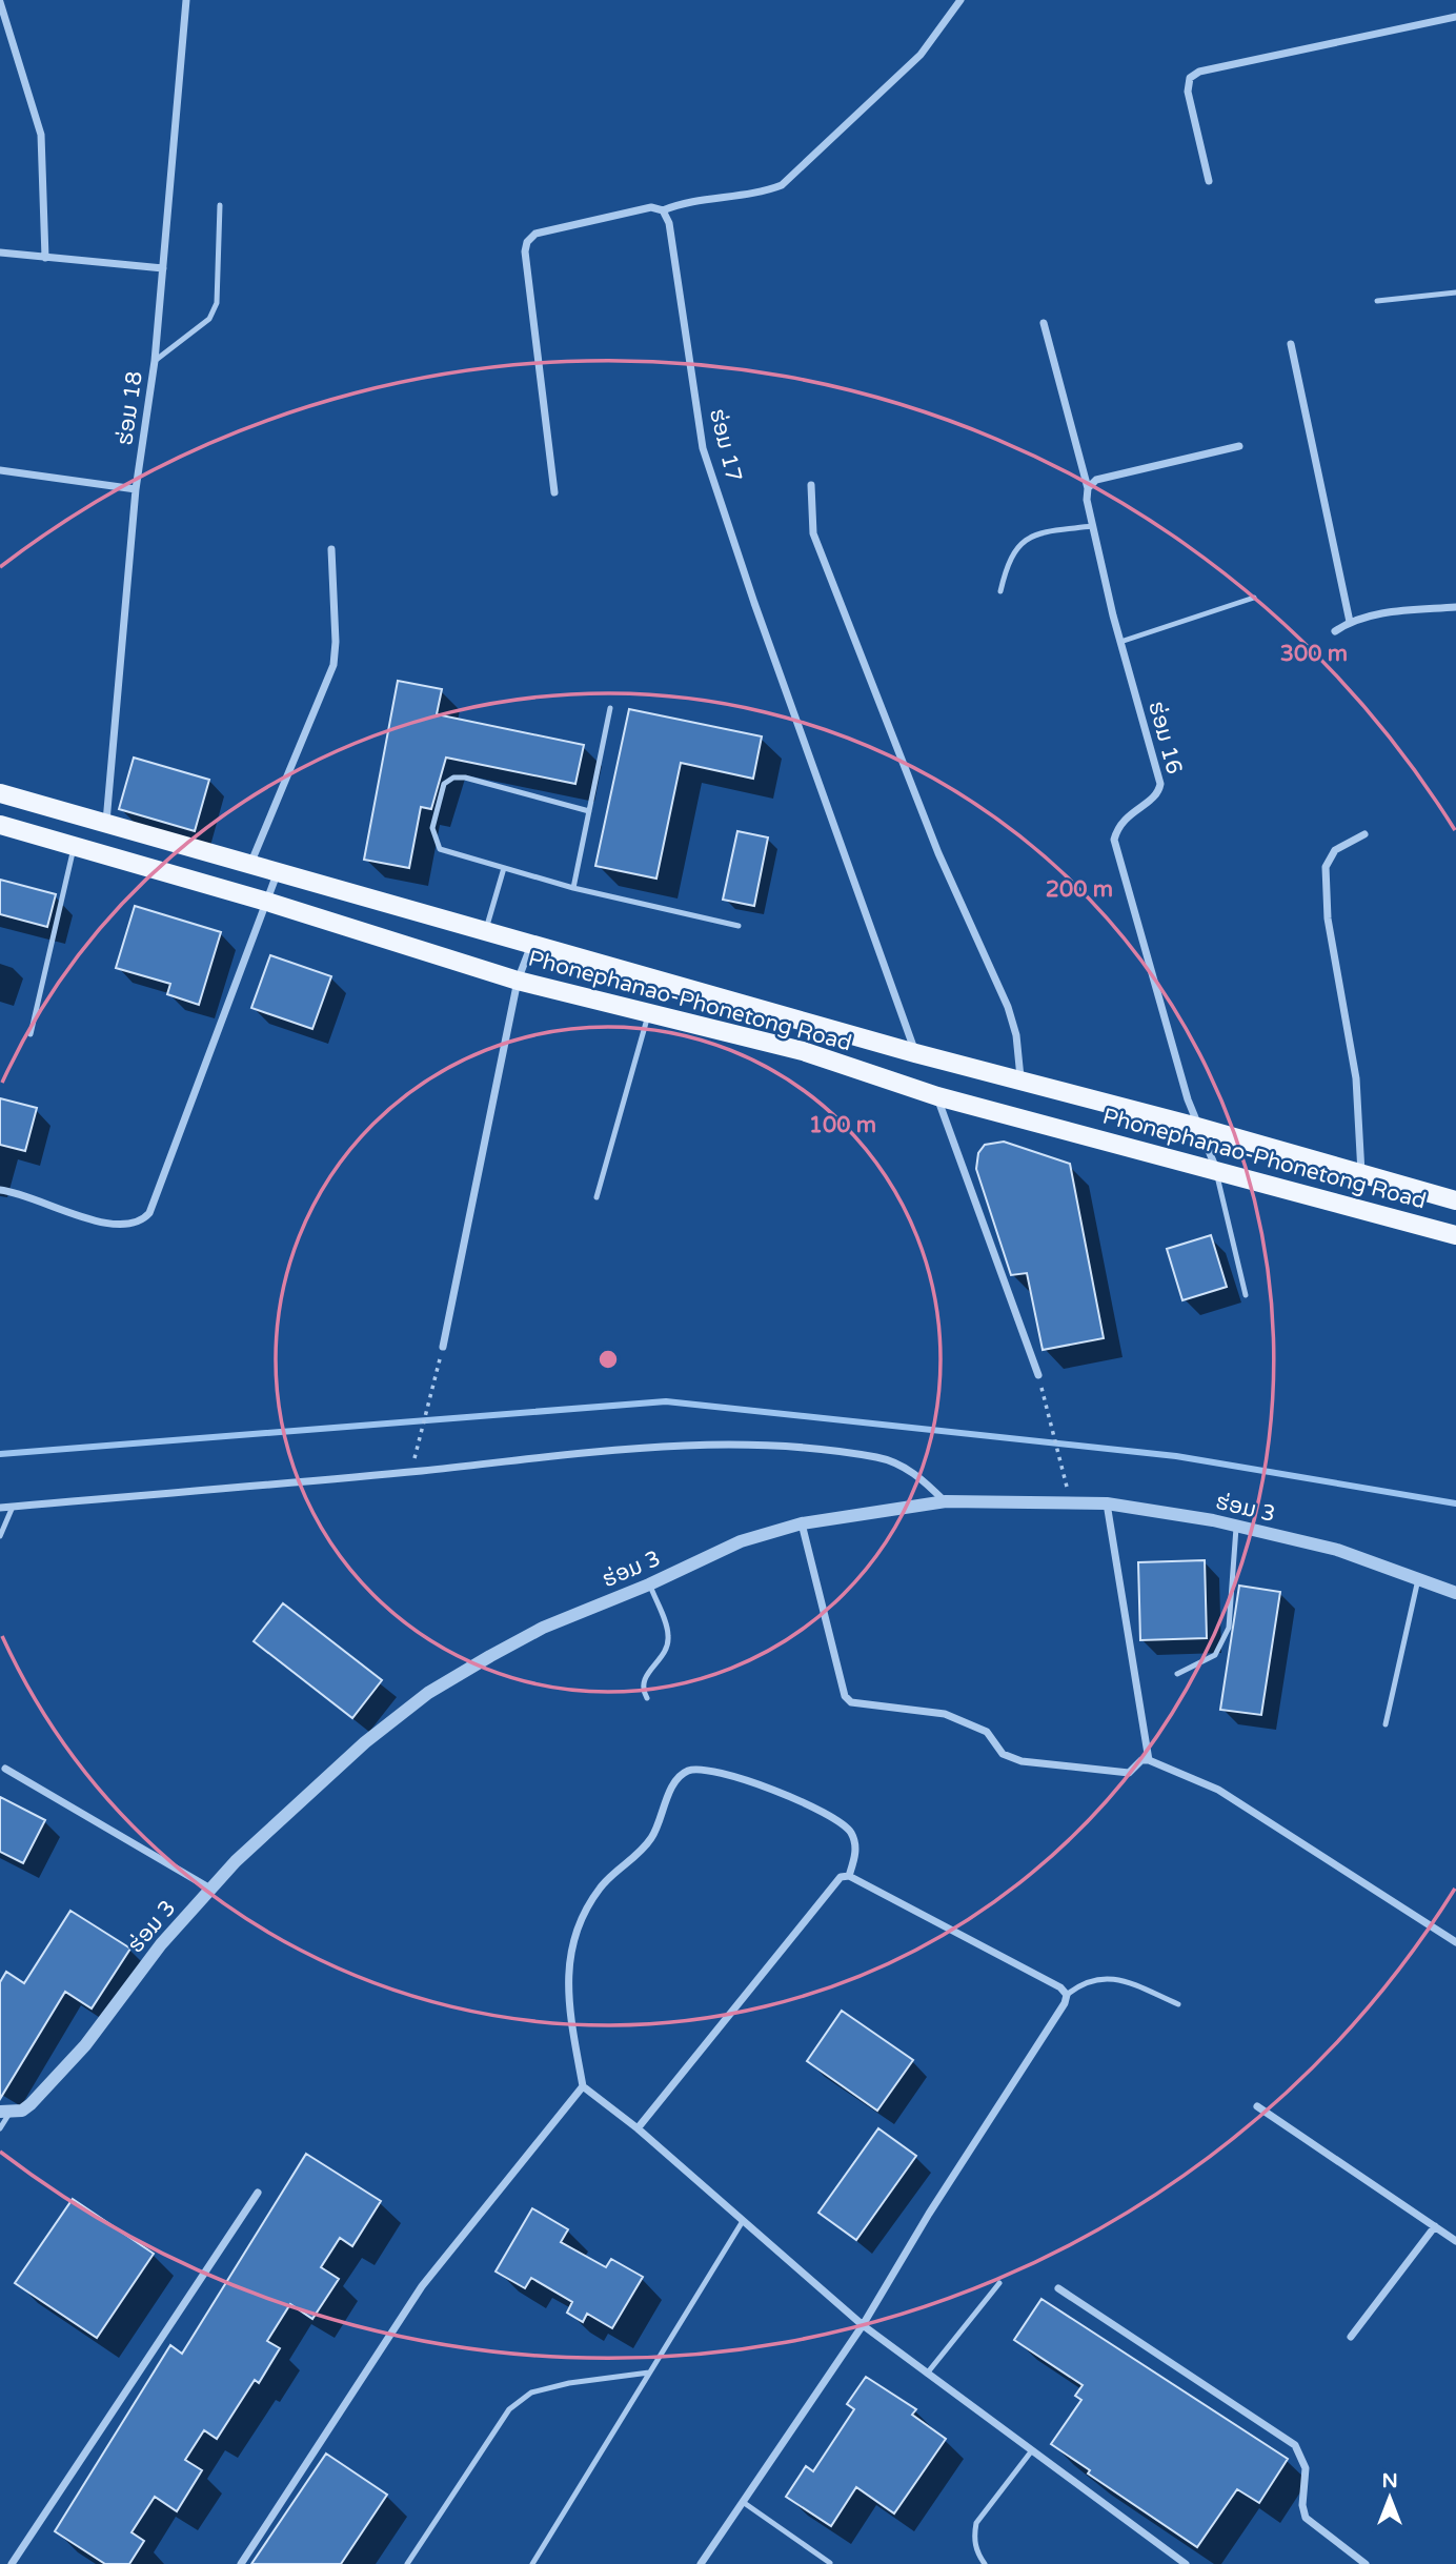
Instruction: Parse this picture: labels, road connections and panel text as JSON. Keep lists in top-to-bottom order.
{
  "streets": {
    "main road": ["Phonephanao-Phonetong Road"],
    "street": [
      "ຮ່ອມ 18",
      "ຮ່ອມ 17",
      "ຮ່ອມ 16",
      "ຮ່ອມ 3"
    ]
  },
  "crossings": [
    ["ຮ່ອມ 18", "Phonephanao-Phonetong Road"],
    ["ຮ່ອມ 17", "Phonephanao-Phonetong Road"],
    ["ຮ່ອມ 16", "Phonephanao-Phonetong Road"]
  ],
  "north": "top",
  "rings": ["300 m", "200 m", "100 m"]
}
